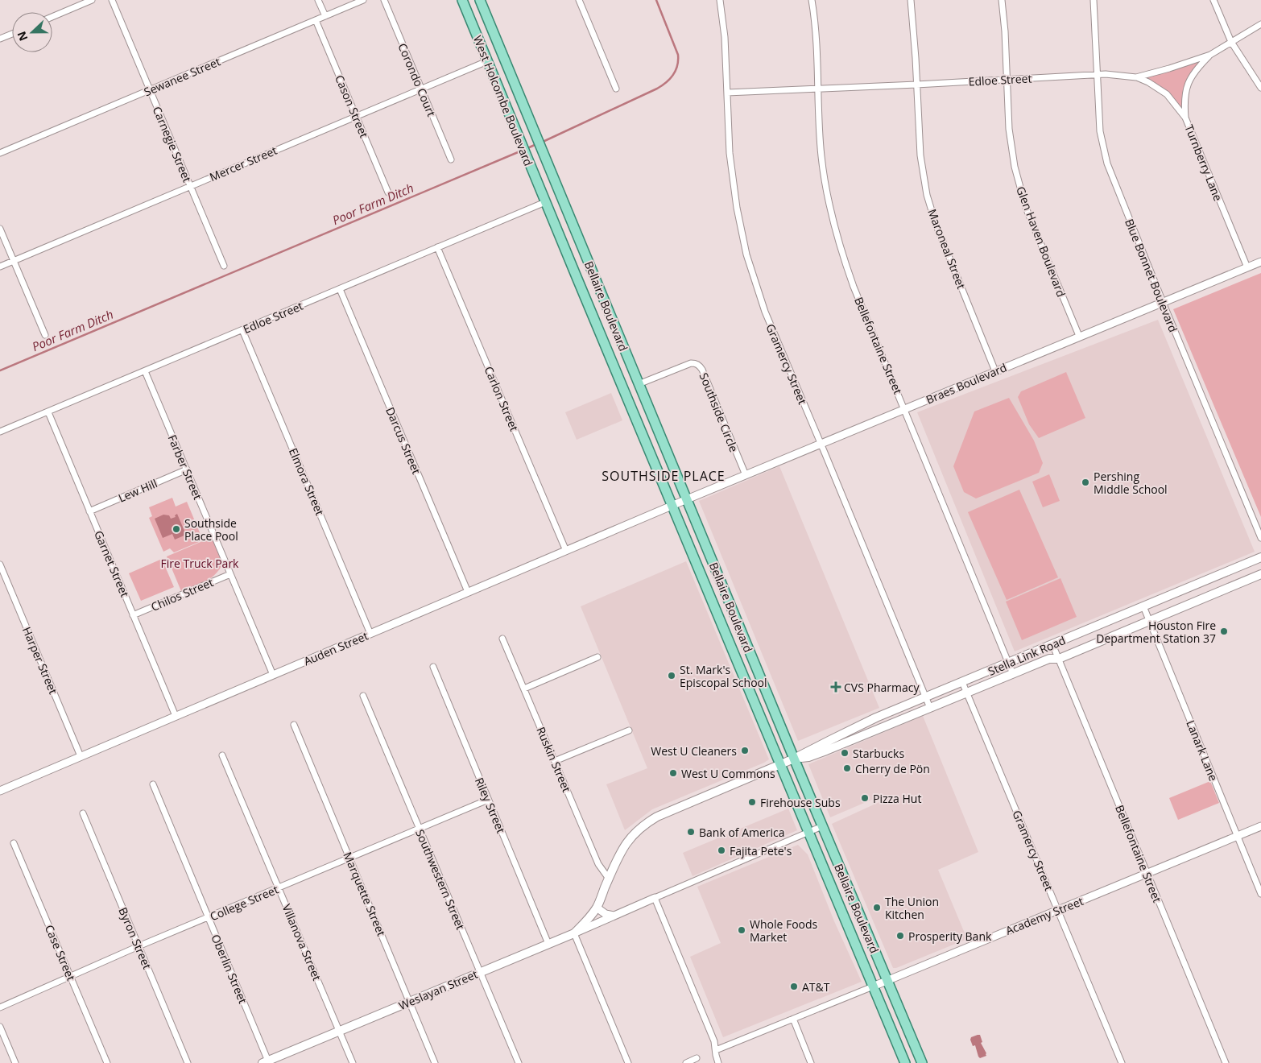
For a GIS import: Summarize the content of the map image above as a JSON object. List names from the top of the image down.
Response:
{
  "streets": {
    "main road": [
      "West Holcombe Boulevard",
      "Bellaire Boulevard",
      "Stella Link Road",
      "Weslayan Street"
    ],
    "street": [
      "Sewanee Street",
      "Corondo Court",
      "Edloe Street",
      "Cason Street",
      "Carnegie Street",
      "Turnberry Lane",
      "Mercer Street",
      "Glen Haven Boulevard",
      "Maroneal Street",
      "Blue Bonnet Boulevard",
      "Bellefontaine Street",
      "Gramercy Street",
      "Braes Boulevard",
      "Carlon Street",
      "Southside Circle",
      "Darcus Street",
      "Farber Street",
      "Elmora Street",
      "Lew Hill",
      "Garnet Street",
      "Chilos Street",
      "Auden Street",
      "Harper Street",
      "Lanark Lane",
      "Ruskin Street",
      "Riley Street",
      "Southwestern Street",
      "Marquette Street",
      "College Street",
      "Academy Street",
      "Byron Street",
      "Villanova Street",
      "Case Street",
      "Oberlin Street"
    ]
  },
  "crossings": [
    ["Sewanee Street", "Cason Street"],
    ["Sewanee Street", "Carnegie Street"],
    ["Corondo Court", "Mercer Street"],
    ["Edloe Street", "West Holcombe Boulevard"],
    ["Edloe Street", "Turnberry Lane"],
    ["Edloe Street", "Glen Haven Boulevard"],
    ["Edloe Street", "Maroneal Street"],
    ["Edloe Street", "Blue Bonnet Boulevard"],
    ["Edloe Street", "Bellaire Boulevard"],
    ["Edloe Street", "Bellefontaine Street"],
    ["Edloe Street", "Gramercy Street"],
    ["Edloe Street", "Carlon Street"],
    ["Edloe Street", "Darcus Street"],
    ["Edloe Street", "Farber Street"],
    ["Edloe Street", "Elmora Street"],
    ["Edloe Street", "Garnet Street"],
    ["West Holcombe Boulevard", "Mercer Street"],
    ["West Holcombe Boulevard", "Bellaire Boulevard"],
    ["Cason Street", "Mercer Street"],
    ["Carnegie Street", "Mercer Street"],
    ["Turnberry Lane", "Braes Boulevard"],
    ["Glen Haven Boulevard", "Braes Boulevard"],
    ["Maroneal Street", "Braes Boulevard"],
    ["Blue Bonnet Boulevard", "Braes Boulevard"],
    ["Bellaire Boulevard", "Braes Boulevard"],
    ["Bellaire Boulevard", "Southside Circle"],
    ["Bellaire Boulevard", "Auden Street"],
    ["Bellaire Boulevard", "Stella Link Road"],
    ["Bellaire Boulevard", "Academy Street"],
    ["Bellaire Boulevard", "Weslayan Street"],
    ["Bellefontaine Street", "Braes Boulevard"],
    ["Bellefontaine Street", "Stella Link Road"],
    ["Bellefontaine Street", "Academy Street"],
    ["Gramercy Street", "Braes Boulevard"],
    ["Gramercy Street", "Stella Link Road"],
    ["Gramercy Street", "Academy Street"],
    ["Braes Boulevard", "Southside Circle"],
    ["Braes Boulevard", "Auden Street"],
    ["Carlon Street", "Auden Street"],
    ["Darcus Street", "Auden Street"],
    ["Farber Street", "Lew Hill"],
    ["Farber Street", "Chilos Street"],
    ["Farber Street", "Auden Street"],
    ["Elmora Street", "Auden Street"],
    ["Lew Hill", "Garnet Street"],
    ["Garnet Street", "Chilos Street"],
    ["Garnet Street", "Auden Street"],
    ["Auden Street", "Harper Street"],
    ["Stella Link Road", "Lanark Lane"],
    ["Stella Link Road", "Ruskin Street"],
    ["Stella Link Road", "Weslayan Street"],
    ["Lanark Lane", "Academy Street"],
    ["Riley Street", "College Street"],
    ["Riley Street", "Weslayan Street"],
    ["Southwestern Street", "College Street"],
    ["Southwestern Street", "Weslayan Street"],
    ["Marquette Street", "College Street"],
    ["Marquette Street", "Weslayan Street"],
    ["College Street", "Byron Street"],
    ["College Street", "Villanova Street"],
    ["College Street", "Case Street"],
    ["College Street", "Oberlin Street"],
    ["Villanova Street", "Weslayan Street"],
    ["Oberlin Street", "Weslayan Street"]
  ],
  "districts": ["SOUTHSIDE PLACE"],
  "water": ["Poor Farm Ditch"],
  "parks": ["Fire Truck Park"],
  "places": {
    "other": [
      "Pershing Middle School",
      "Southside Place Pool",
      "Houston Fire Department Station 37",
      "St. Mark's Episcopal School",
      "West U Cleaners",
      "Starbucks",
      "Cherry de Pön",
      "West U Commons",
      "Pizza Hut",
      "Firehouse Subs",
      "Bank of America",
      "Fajita Pete's",
      "The Union Kitchen",
      "Whole Foods Market",
      "Prosperity Bank",
      "AT&T"
    ],
    "health": ["CVS Pharmacy"]
  },
  "north": "left"
}
